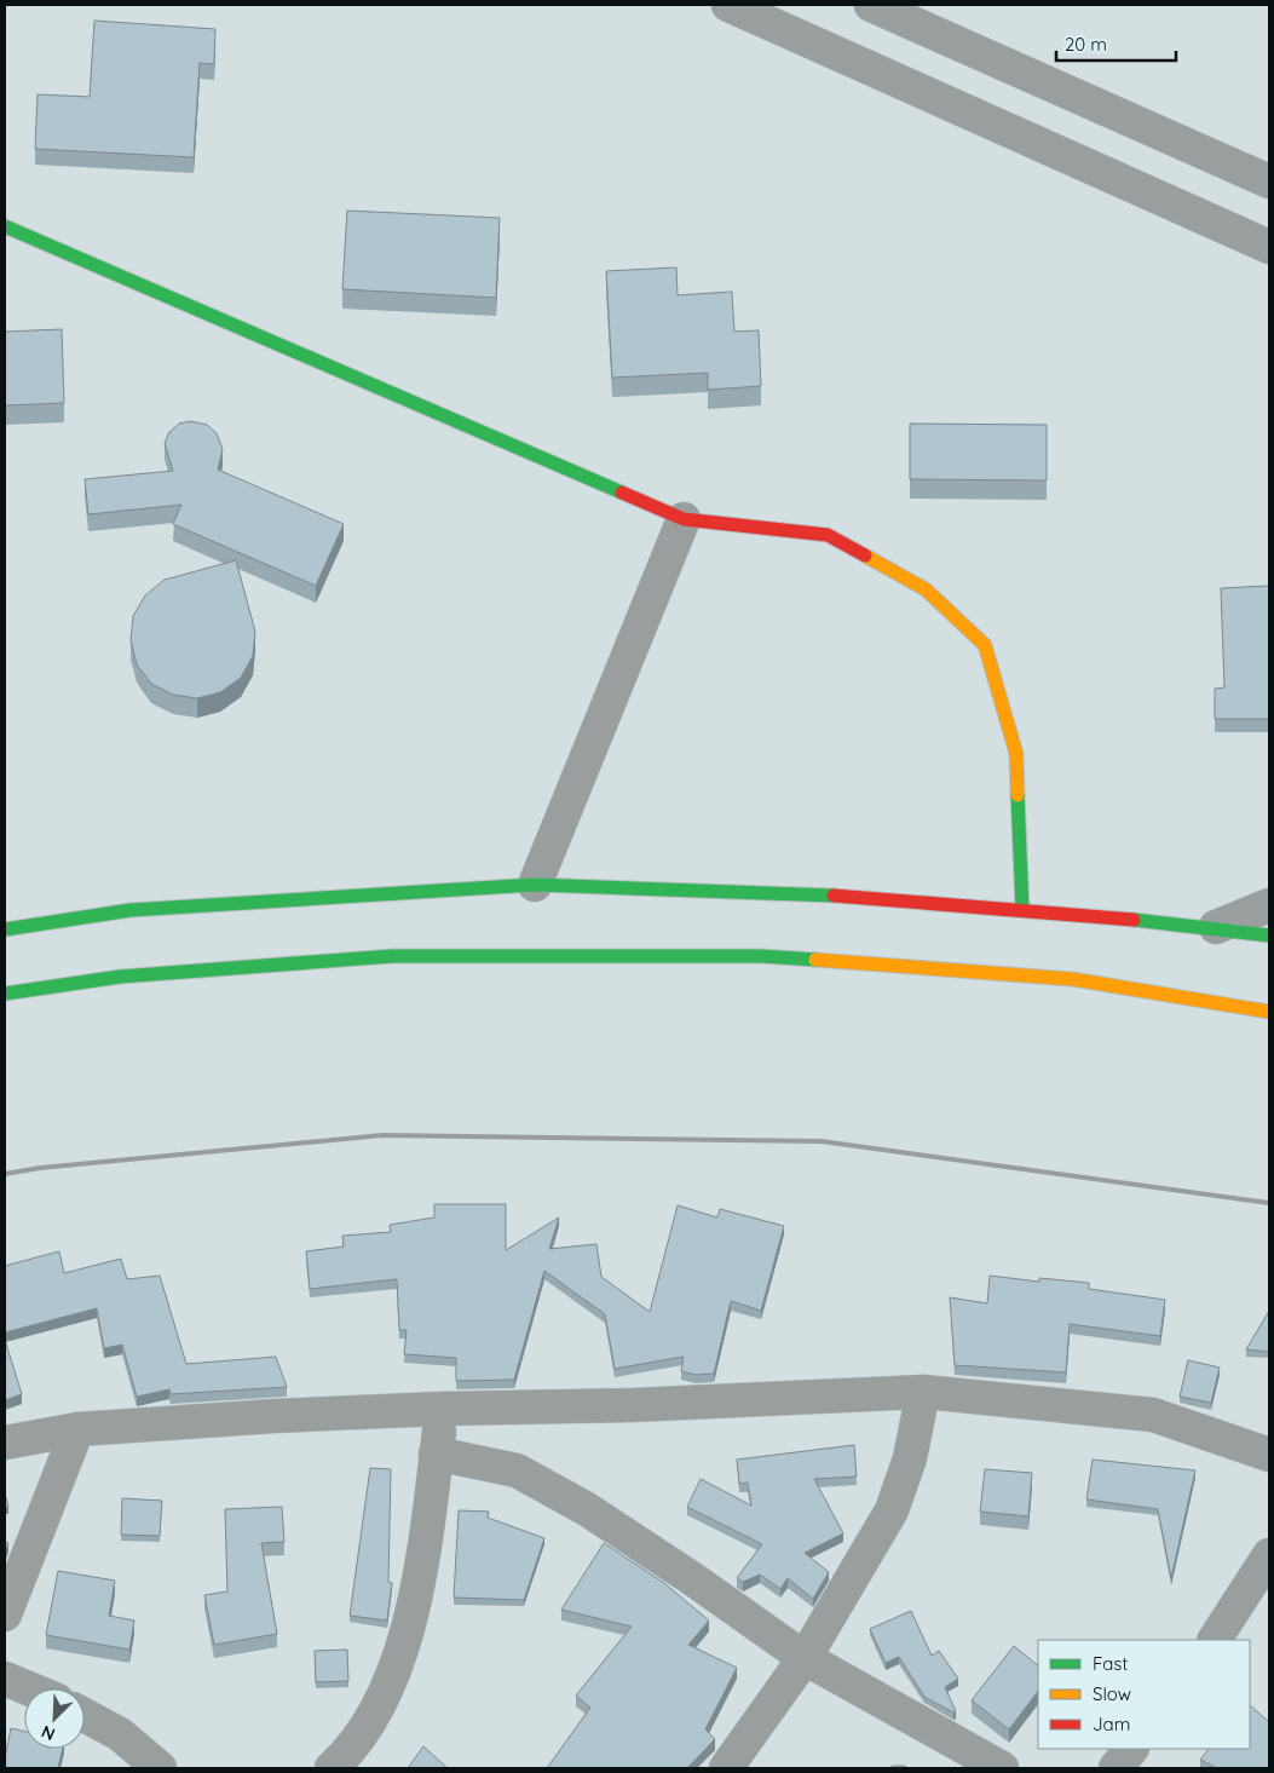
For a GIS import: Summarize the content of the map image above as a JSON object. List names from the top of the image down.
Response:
{
  "legend": ["Fast", "Slow", "Jam"],
  "scale_bar": "20 m",
  "north": "bottom left"
}
